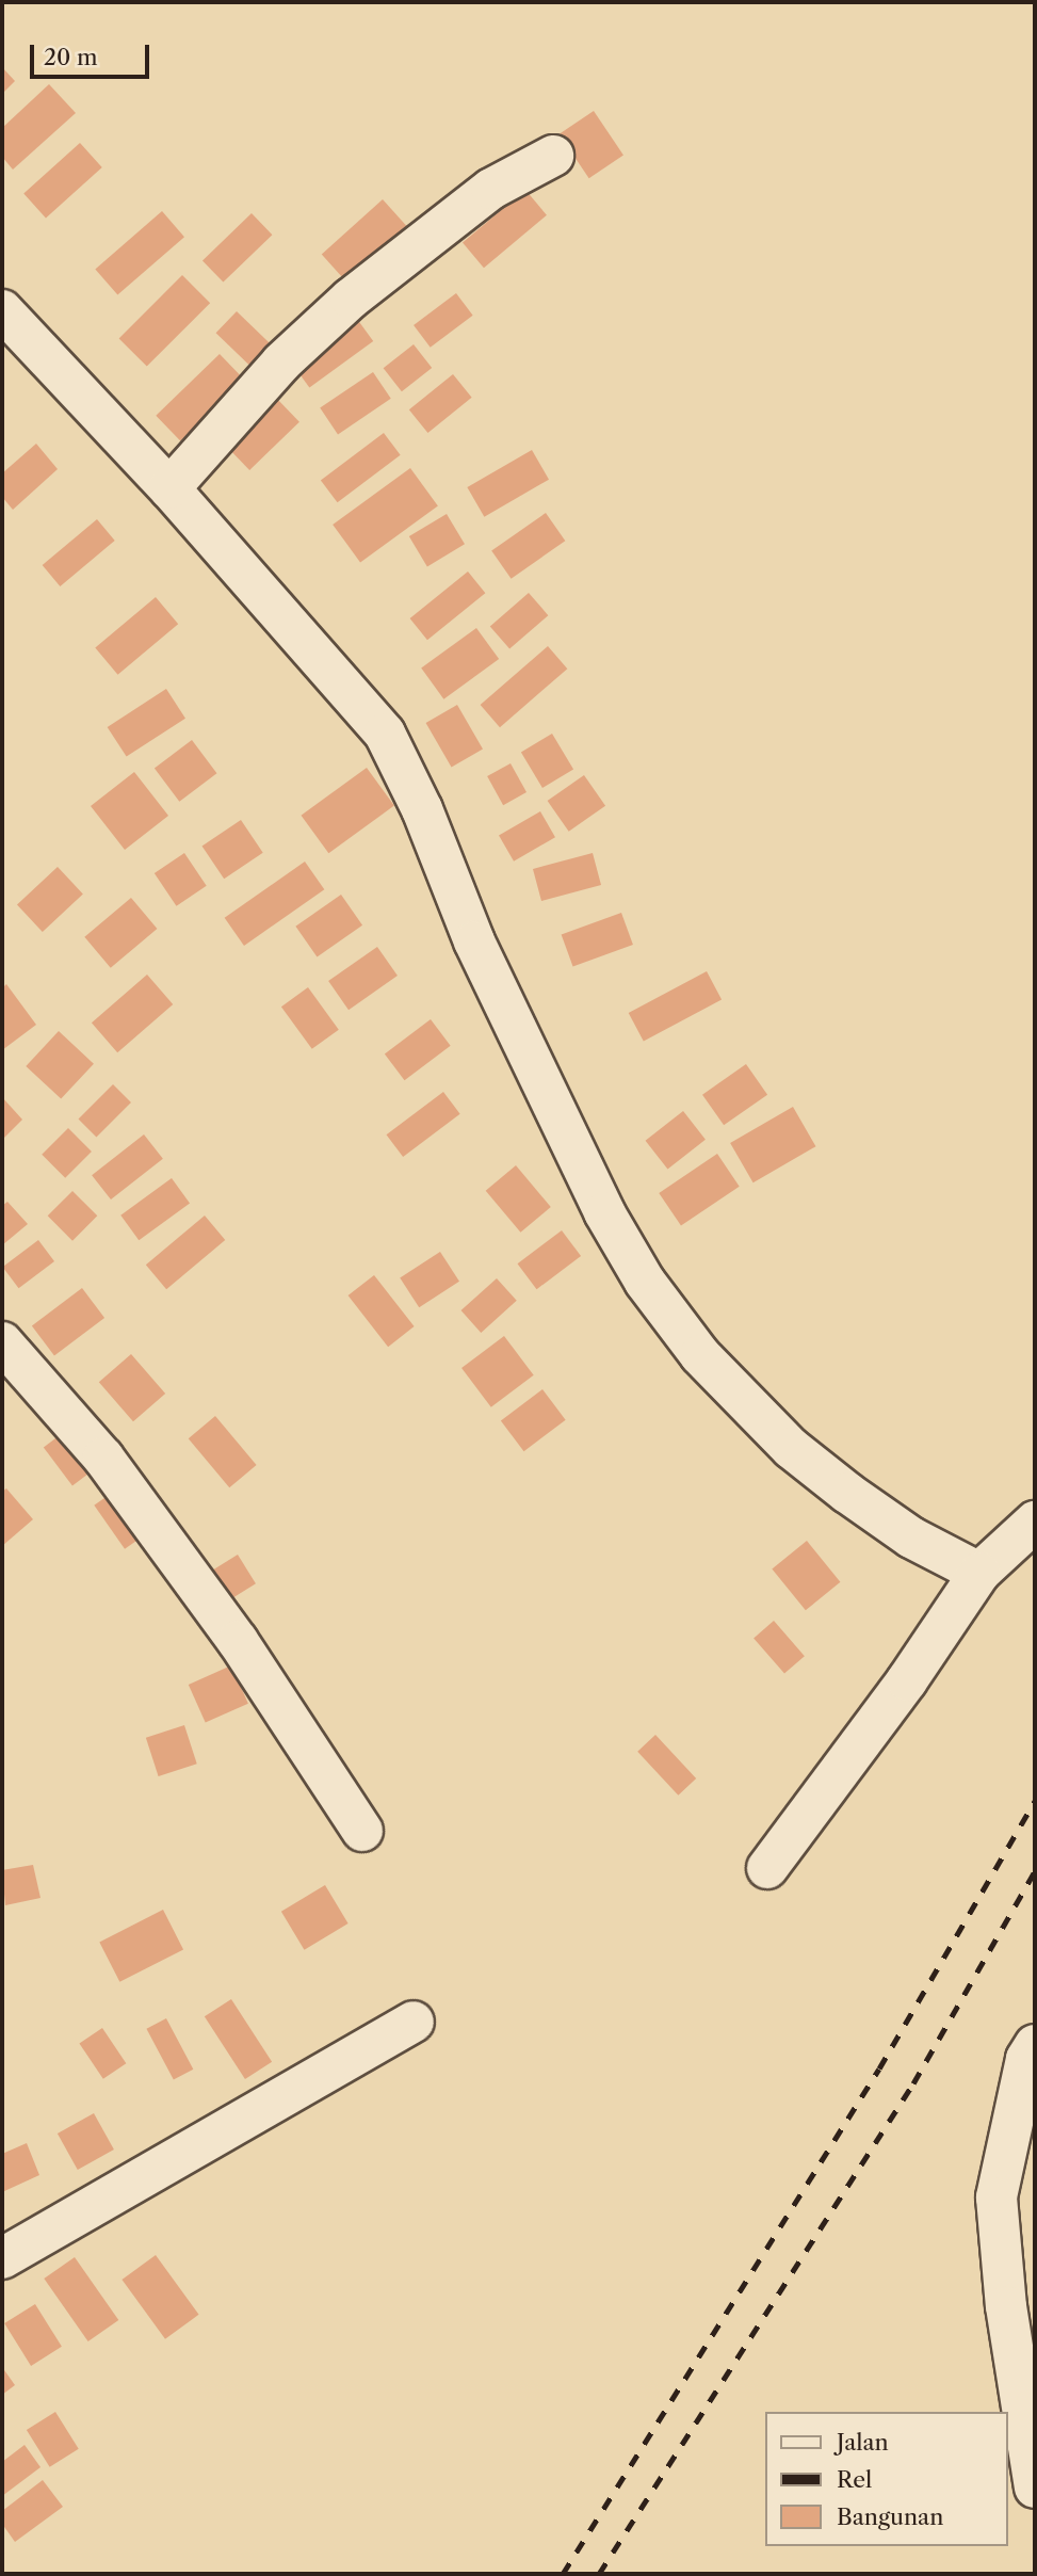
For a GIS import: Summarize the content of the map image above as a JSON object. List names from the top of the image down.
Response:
{
  "legend": ["Jalan", "Rel", "Bangunan"],
  "scale_bar": "20 m"
}
